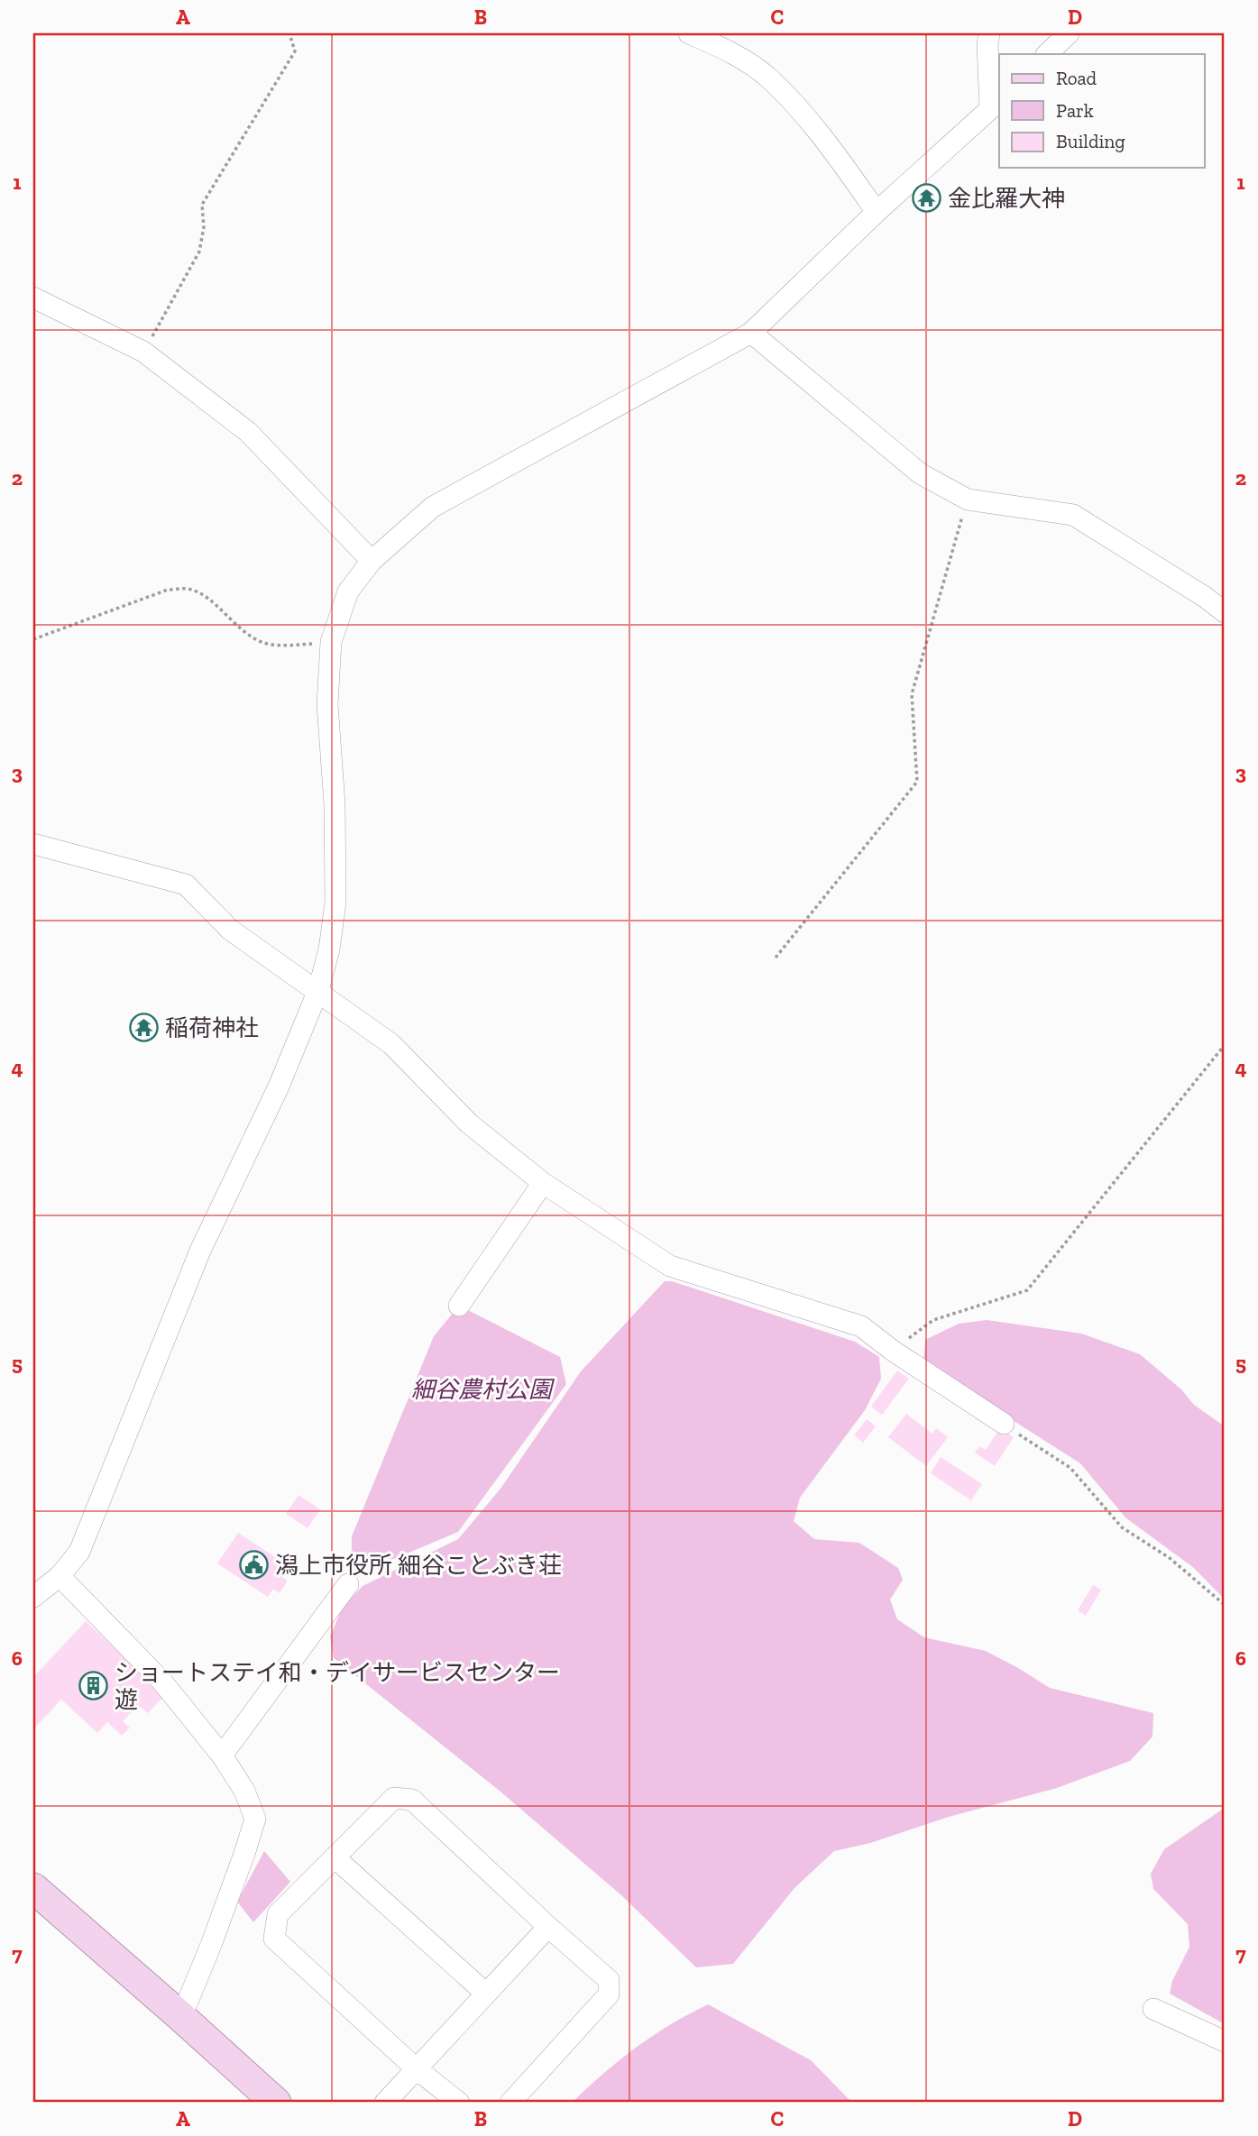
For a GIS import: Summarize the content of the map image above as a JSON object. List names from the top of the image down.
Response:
{
  "parks": ["細谷農村公園"],
  "places": {
    "temple": ["金比羅大神", "稲荷神社"],
    "public building": ["潟上市役所 細谷ことぶき荘"],
    "building": ["ショートステイ和・デイサービスセンター 遊"]
  },
  "legend": ["Road", "Park", "Building"],
  "grid": {
    "columns": [
      "A",
      "B",
      "C",
      "D"
    ],
    "rows": [
      "1",
      "2",
      "3",
      "4",
      "5",
      "6",
      "7"
    ]
  }
}
